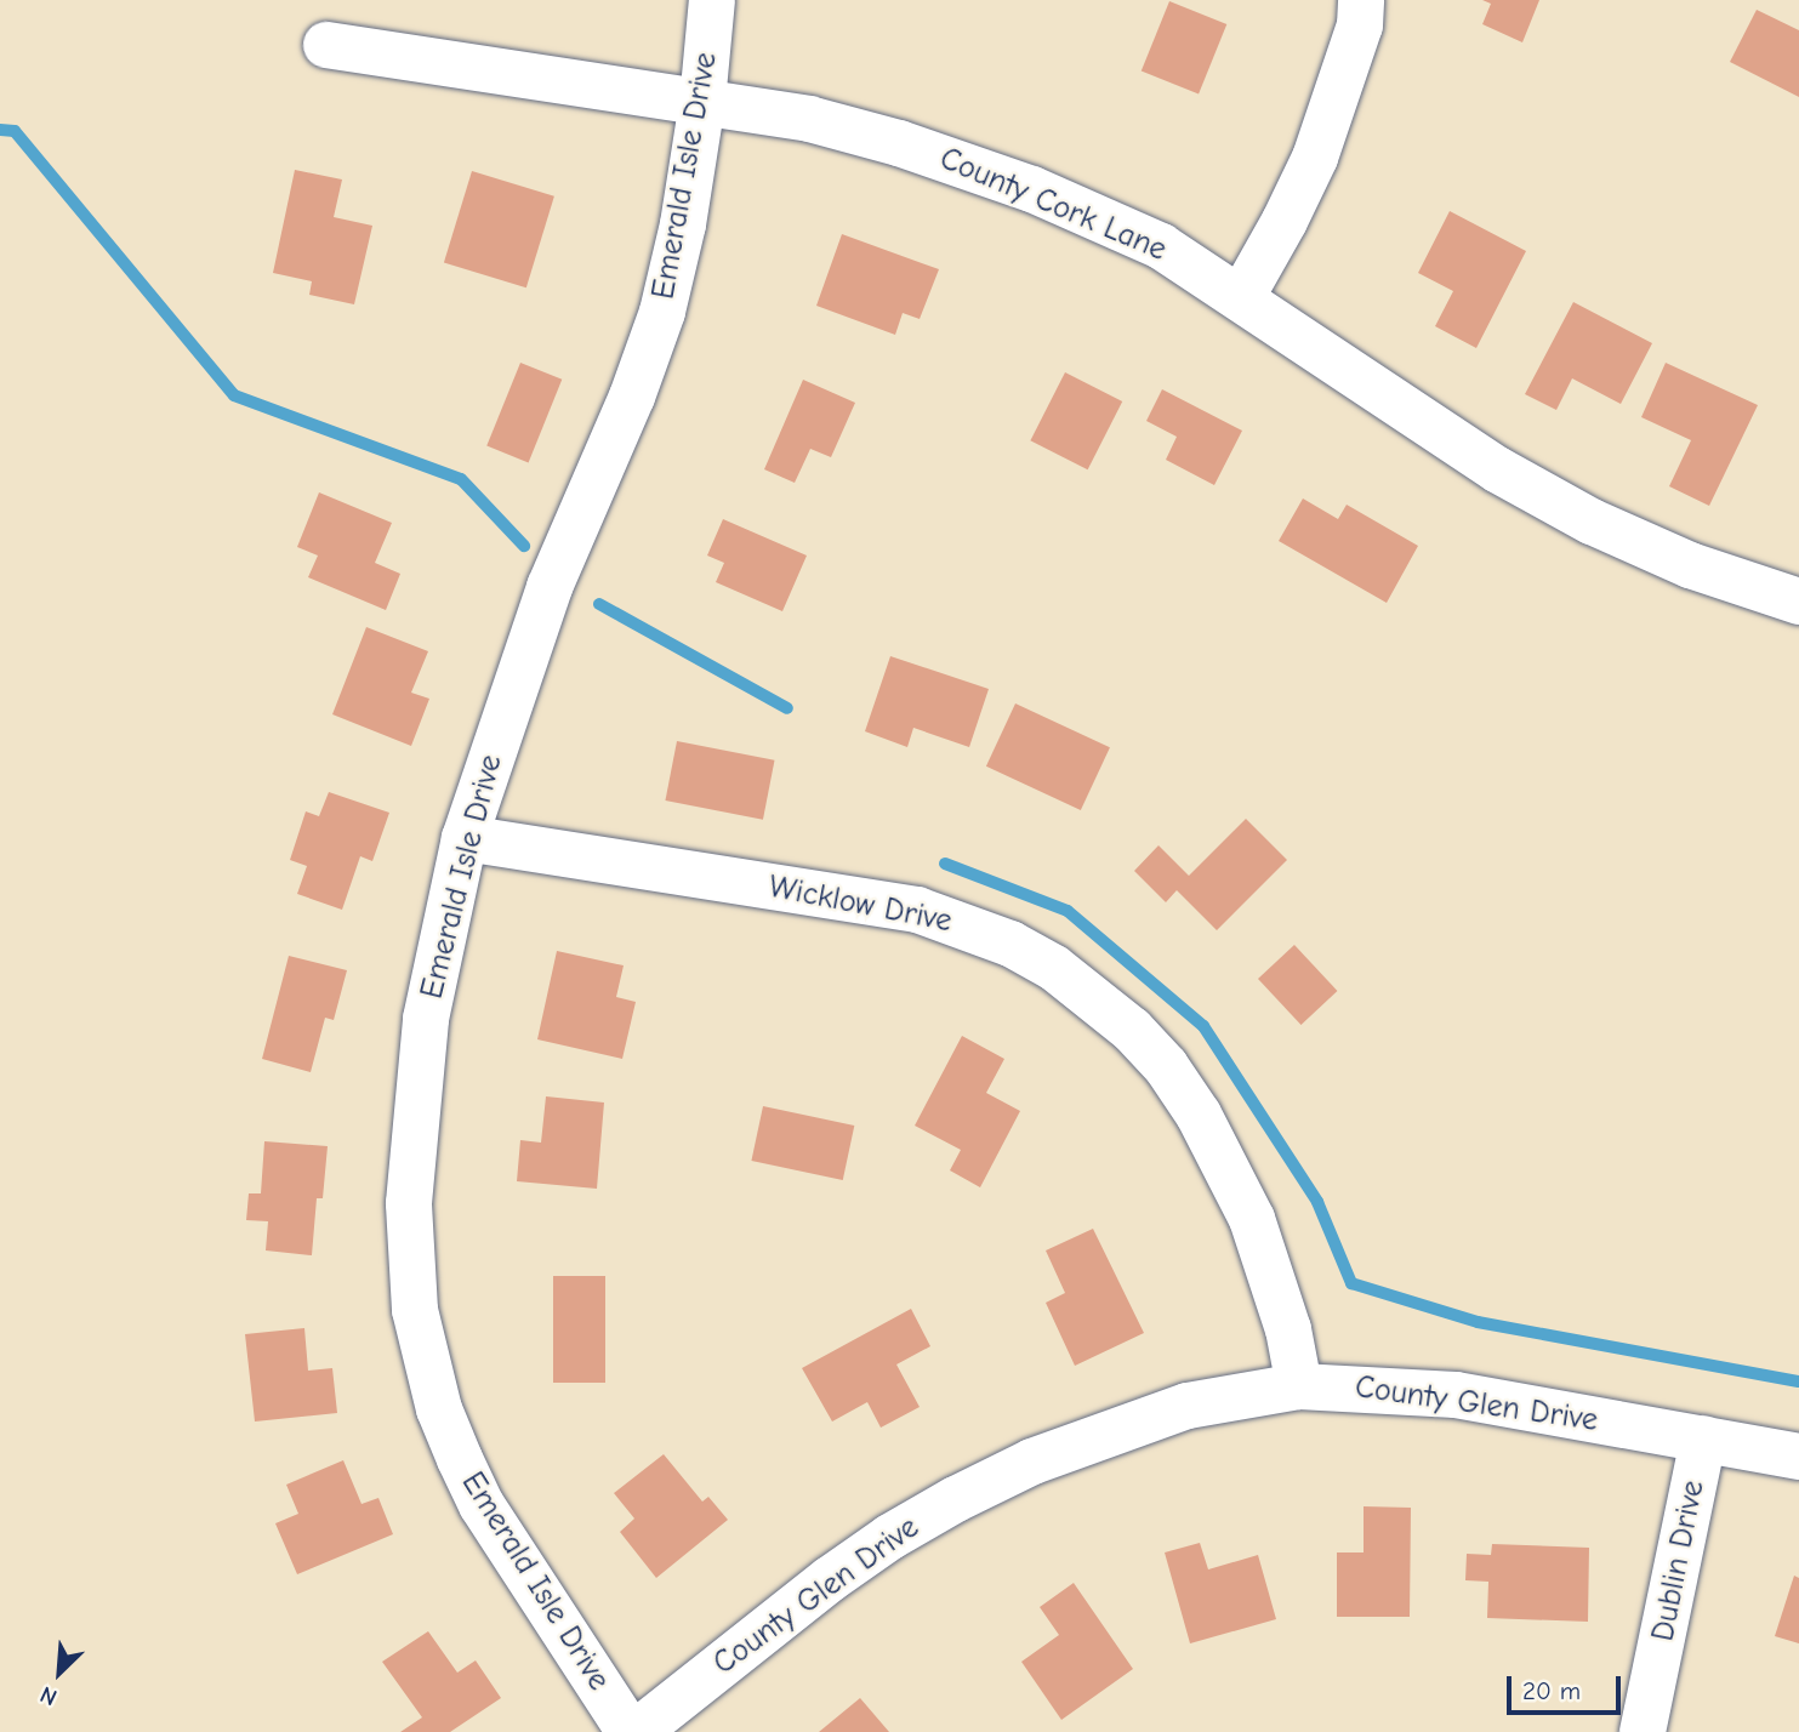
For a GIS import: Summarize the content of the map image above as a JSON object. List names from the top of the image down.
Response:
{
  "streets": {
    "street": [
      "Emerald Isle Drive",
      "County Cork Lane",
      "Wicklow Drive",
      "County Glen Drive",
      "Dublin Drive"
    ]
  },
  "crossings": [
    ["Emerald Isle Drive", "County Cork Lane"],
    ["Emerald Isle Drive", "Wicklow Drive"],
    ["Wicklow Drive", "County Glen Drive"],
    ["County Glen Drive", "Dublin Drive"]
  ],
  "scale_bar": "20 m",
  "north": "bottom left"
}
